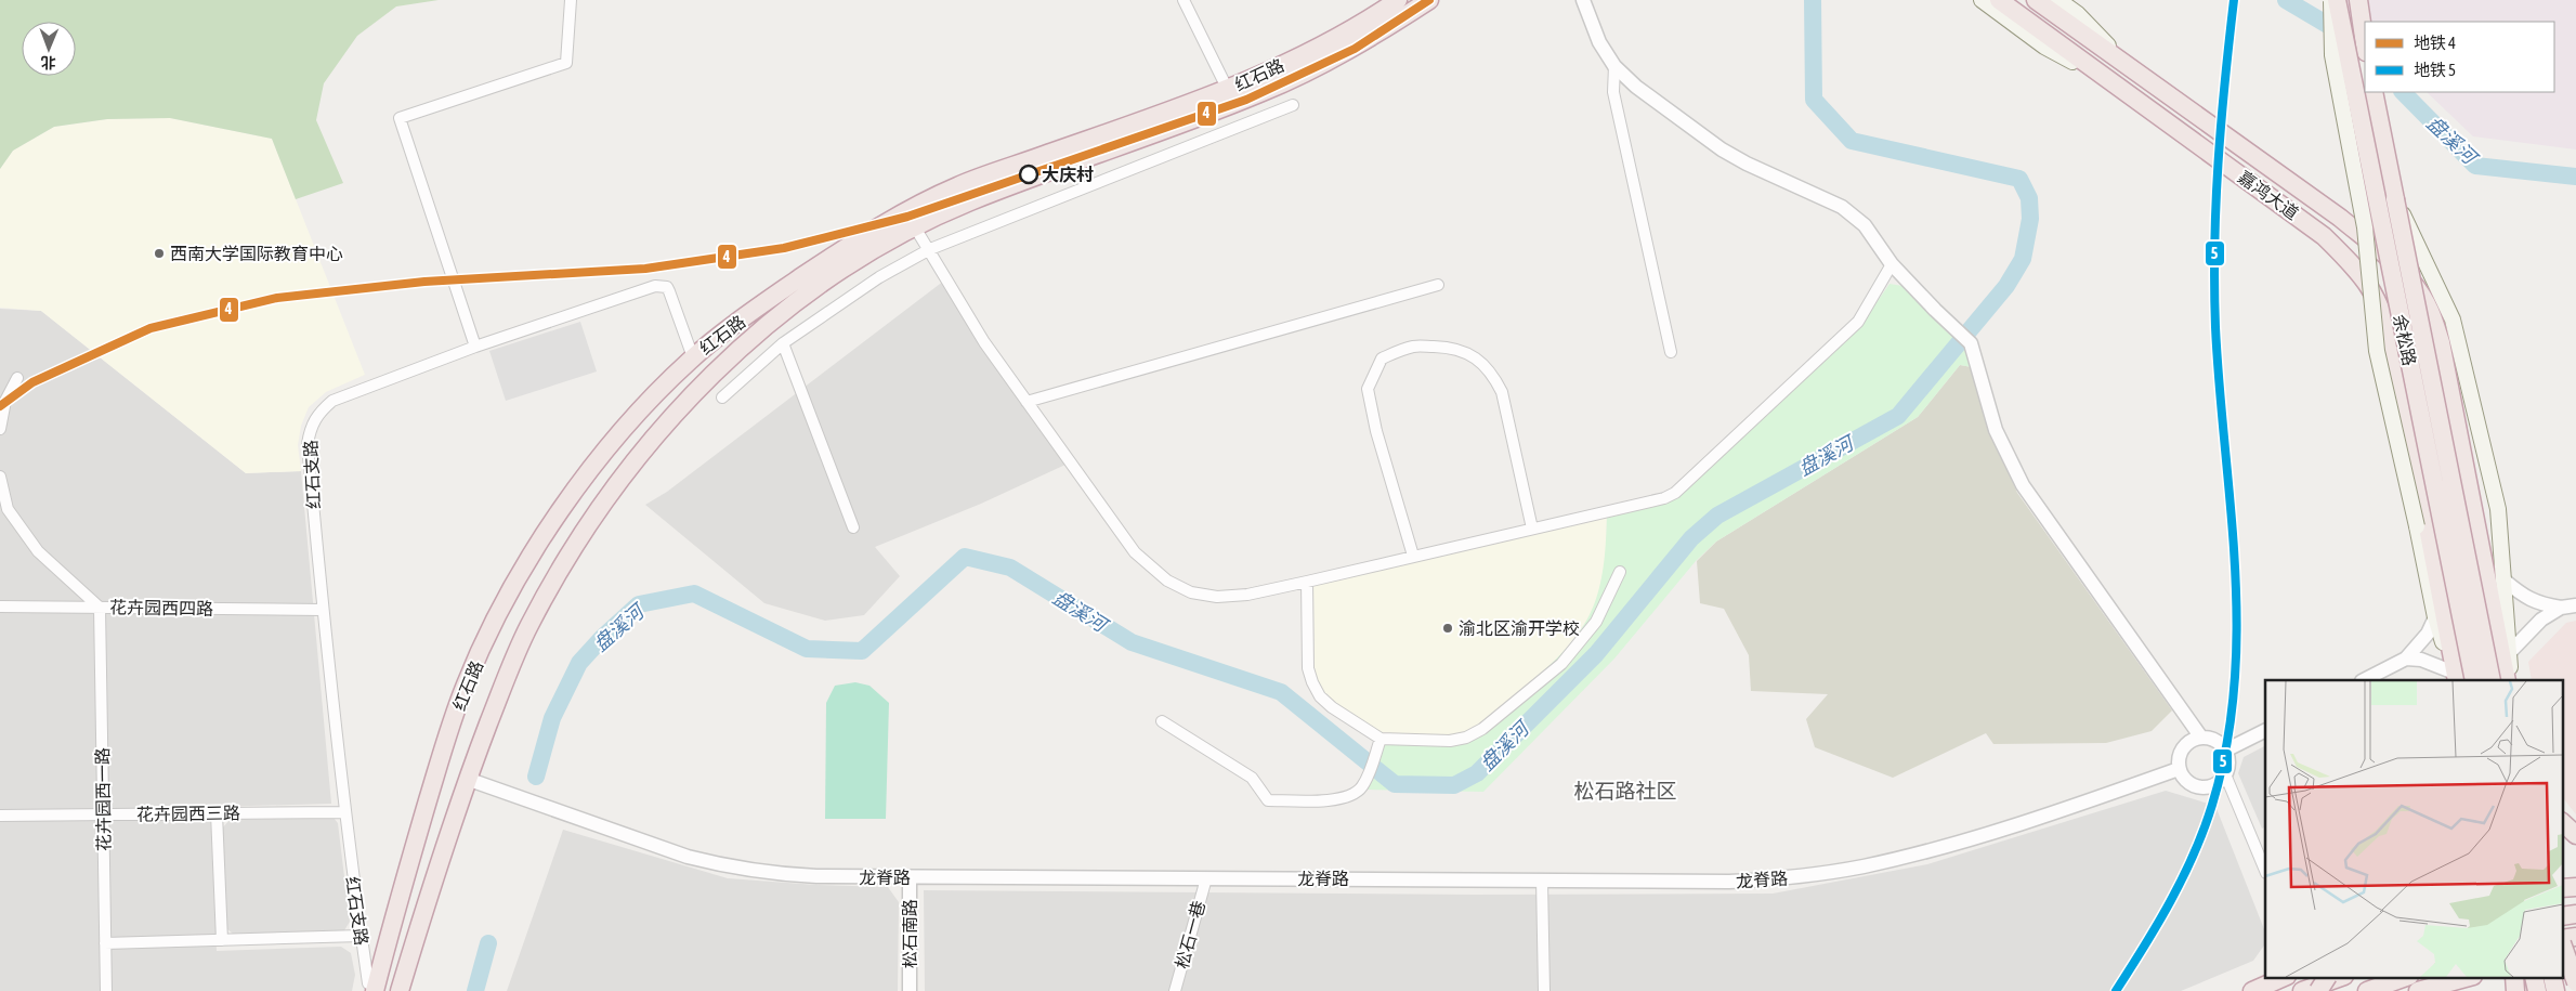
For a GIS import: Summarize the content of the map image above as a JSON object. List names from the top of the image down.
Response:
{
  "streets": {
    "highway": ["红石路", "嘉鸿大道", "余松路"],
    "street": [
      "红石支路",
      "花卉园西四路",
      "花卉园西一路",
      "花卉园西三路",
      "龙脊路",
      "松石南路",
      "松石一巷"
    ]
  },
  "crossings": [
    ["红石路", "红石支路"],
    ["红石路", "龙脊路"],
    ["红石支路", "花卉园西四路"],
    ["红石支路", "花卉园西三路"],
    ["花卉园西四路", "花卉园西一路"],
    ["花卉园西一路", "花卉园西三路"],
    ["龙脊路", "松石南路"],
    ["龙脊路", "松石一巷"]
  ],
  "districts": ["松石路社区"],
  "water": ["盘溪河"],
  "places": ["大庆村", "西南大学国际教育中心", "渝北区渝开学校"],
  "lines": ["metro line 4", "metro line 5"],
  "legend": ["地铁 4", "地铁 5"],
  "north": "bottom"
}
